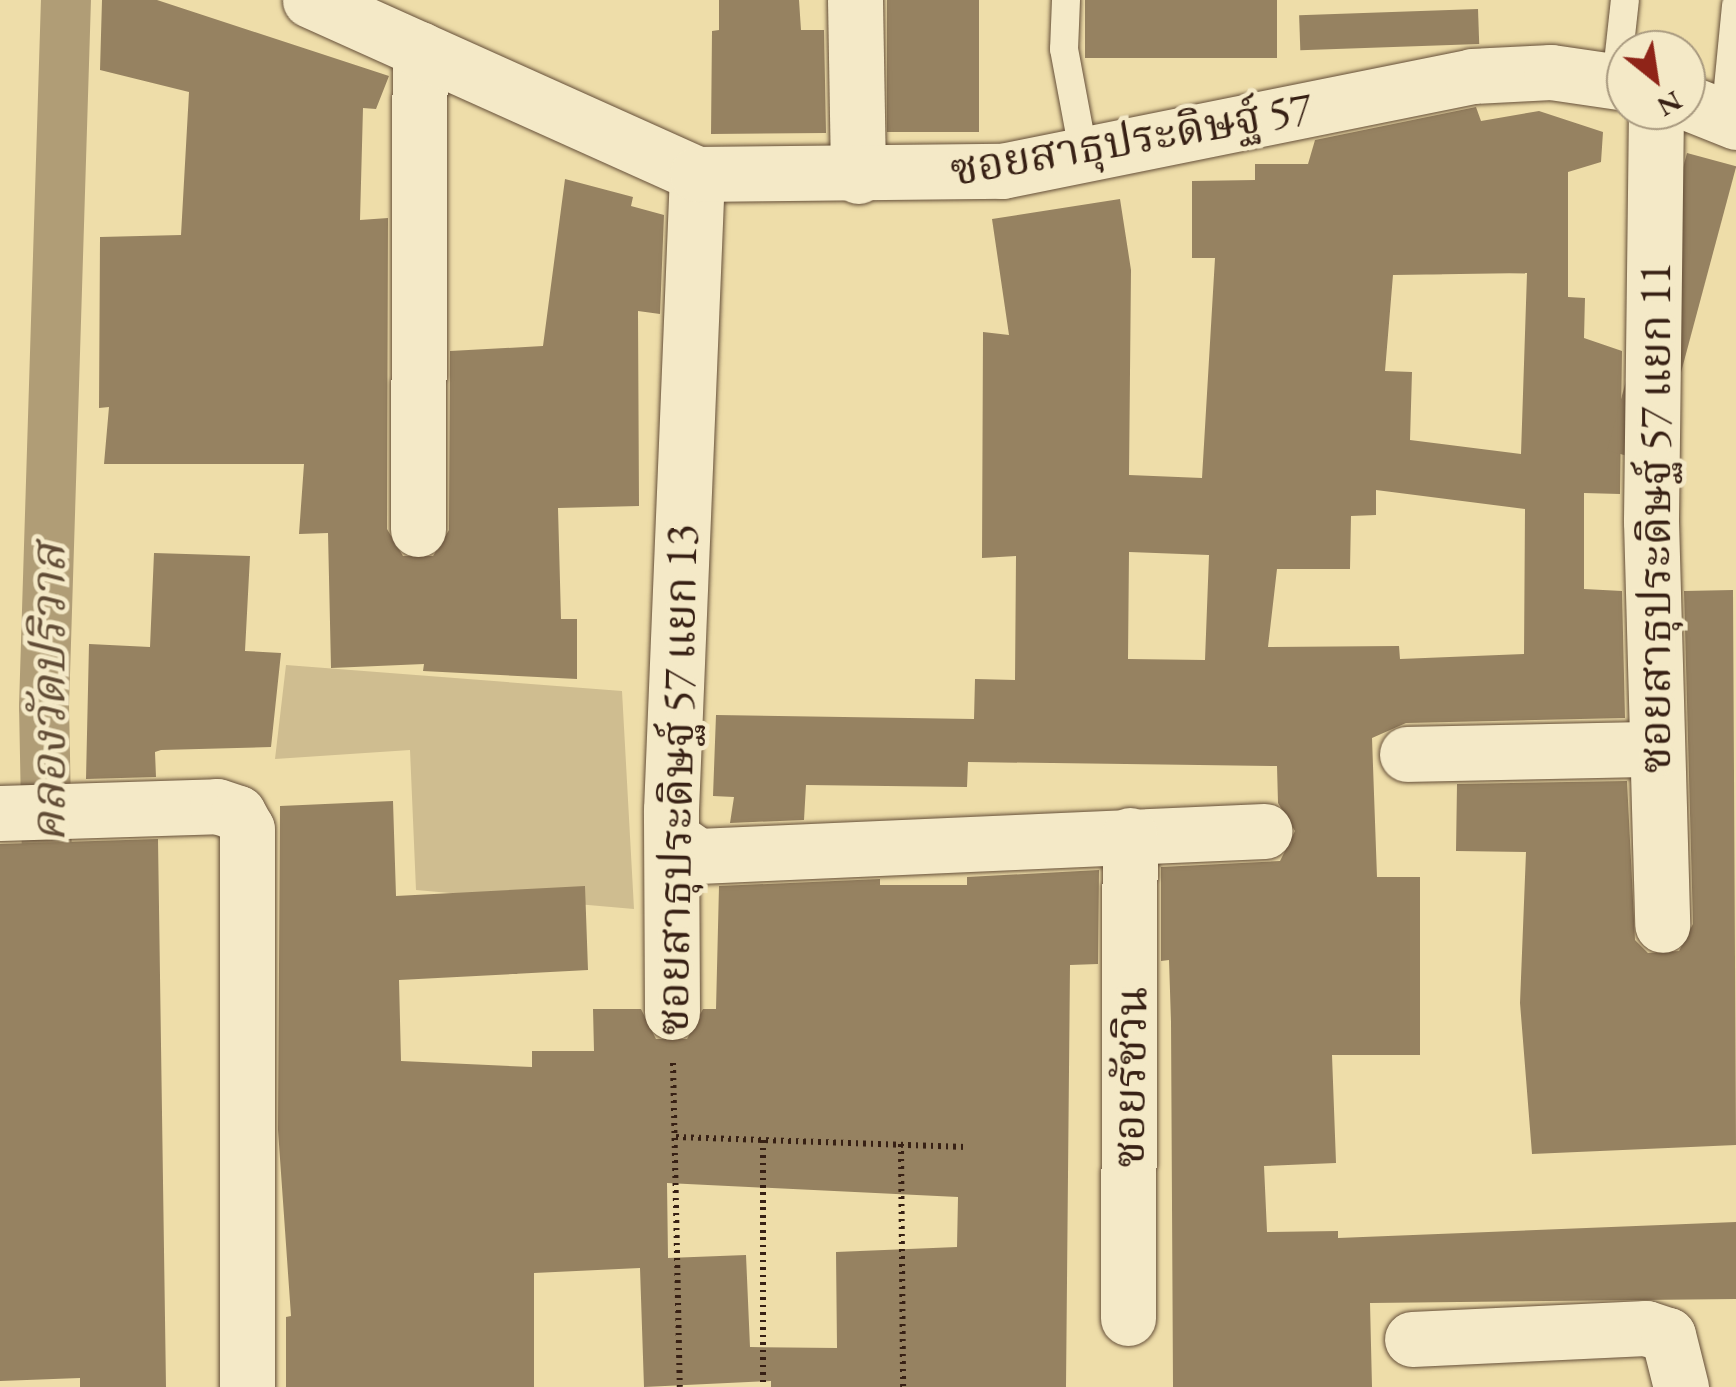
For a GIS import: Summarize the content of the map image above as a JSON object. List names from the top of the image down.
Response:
{
  "streets": {
    "street": [
      "ซอยสาธุประดิษฐ์ 57",
      "ซอยสาธุประดิษฐ์ 57 แยก 11",
      "ซอยสาธุประดิษฐ์ 57 แยก 13",
      "ซอยรัชวิน"
    ]
  },
  "crossings": [
    ["ซอยสาธุประดิษฐ์ 57", "ซอยสาธุประดิษฐ์ 57 แยก 13"]
  ],
  "water": ["คลองวัดปริวาส"],
  "north": "bottom right"
}
